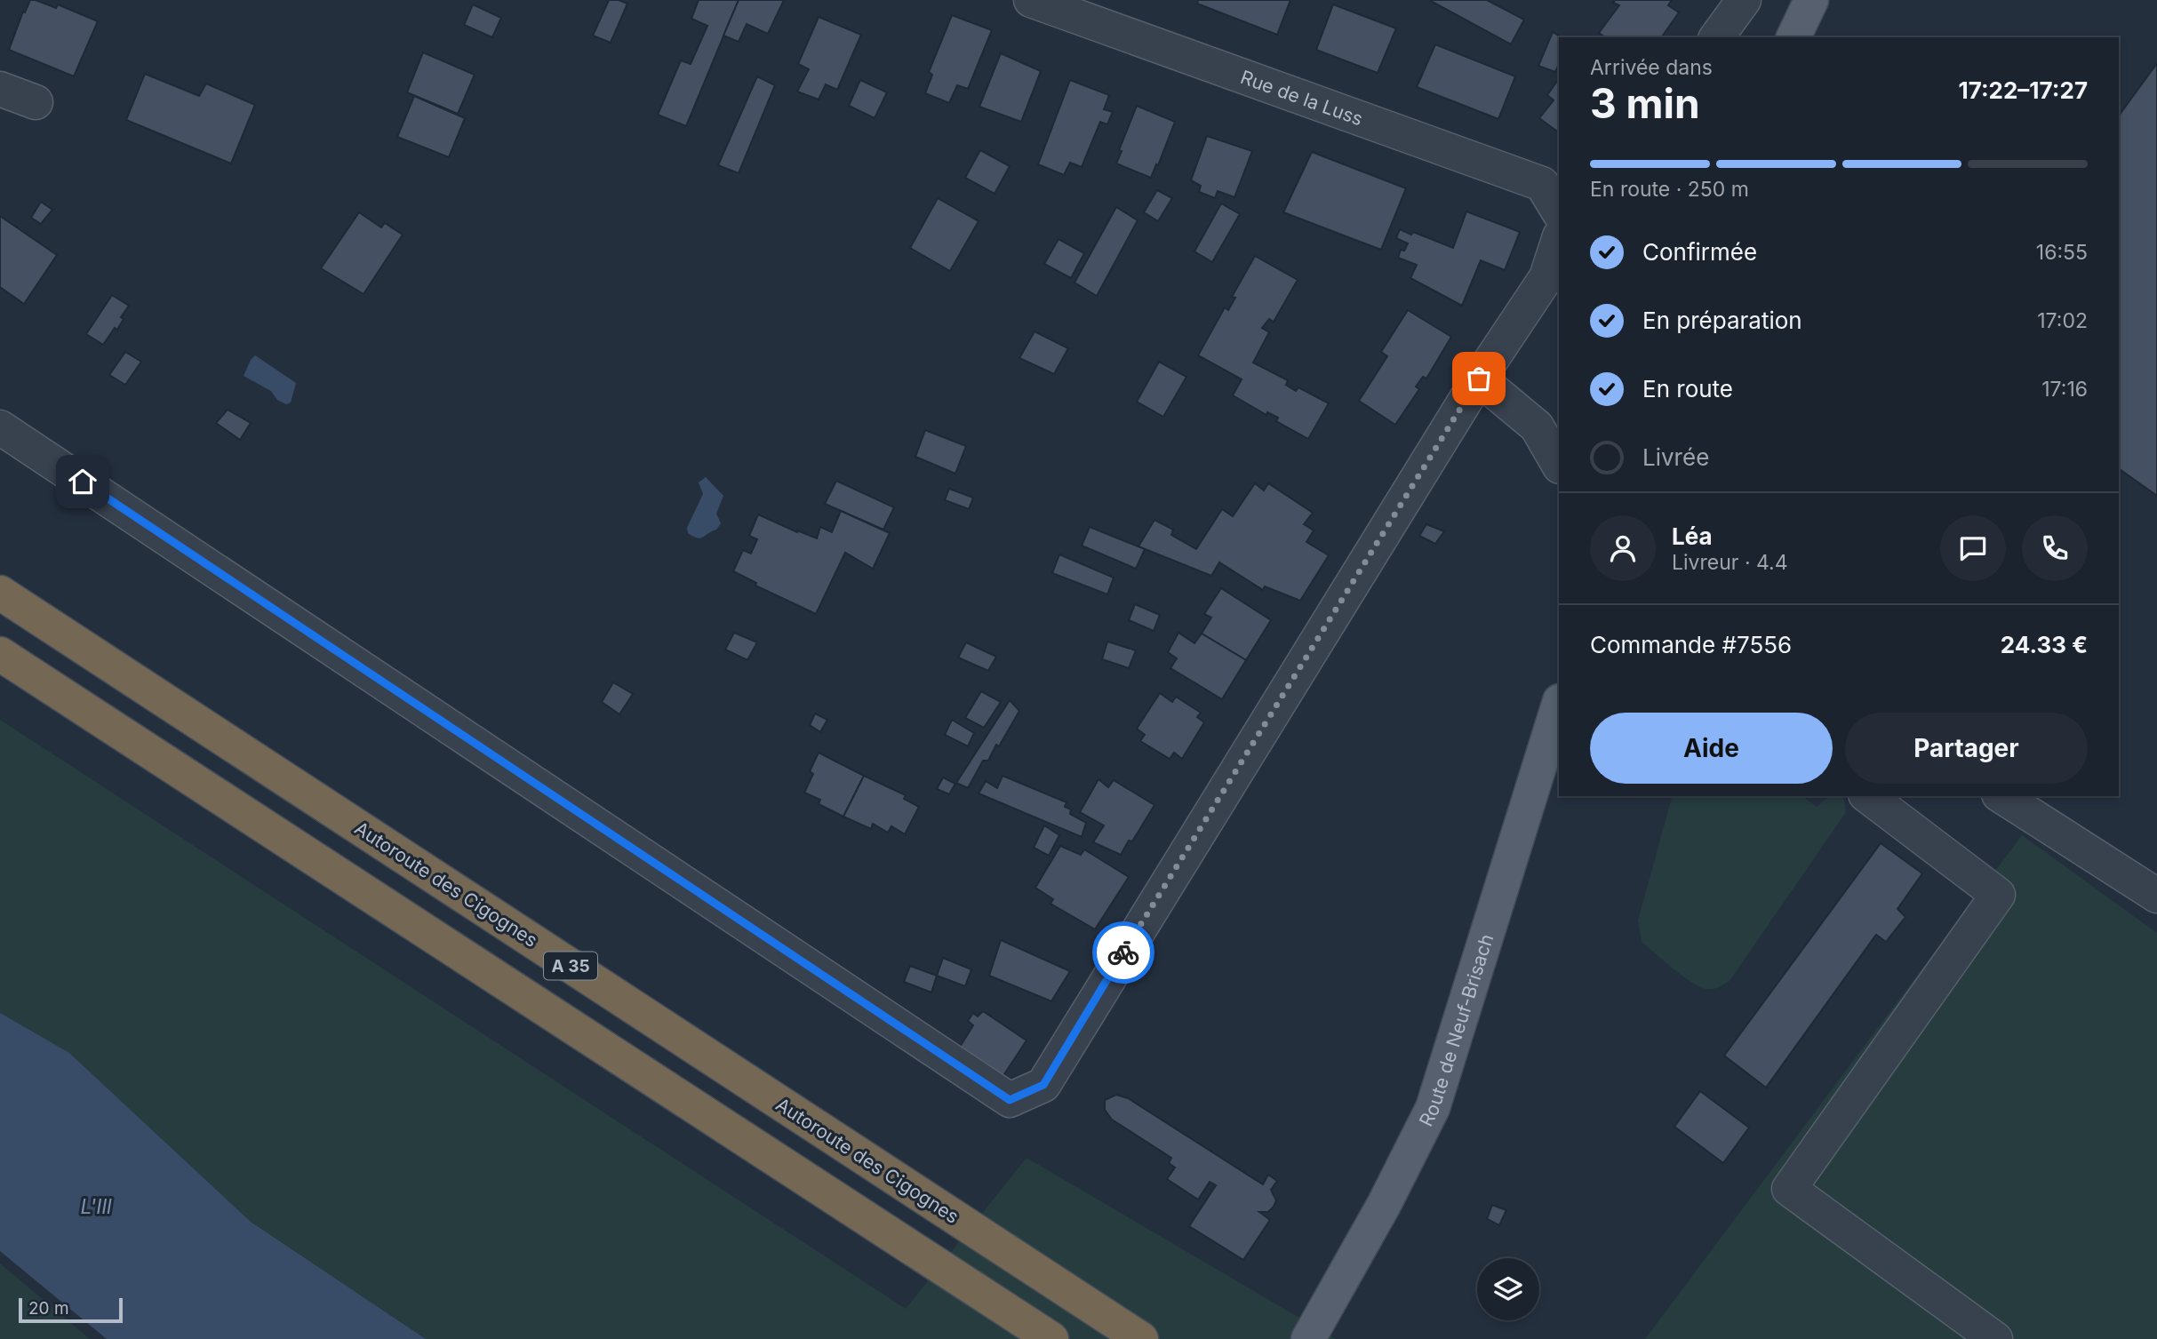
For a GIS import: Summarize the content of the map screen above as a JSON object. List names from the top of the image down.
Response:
{
  "streets": {
    "highway": ["Autoroute des Cigognes", "A 35"],
    "main road": ["Route de Neuf-Brisach"],
    "street": ["Rue de la Luss"]
  },
  "water": ["L'Ill"],
  "scale_bar": "20 m",
  "page": {
    "heading": ["3 min", "Arrivée dans", "17:22–17:27"],
    "panel": [
      "Léa",
      "Livreur · 4.4",
      "Commande #7556",
      "24.33 €"
    ],
    "bar": "En route · 250 m",
    "list": [
      ["Confirmée", "16:55"],
      ["En préparation", "17:02"],
      ["En route", "17:16"],
      "Livrée"
    ],
    "buttons": ["Aide", "Partager"],
    "scale": "20 m"
  }
}
